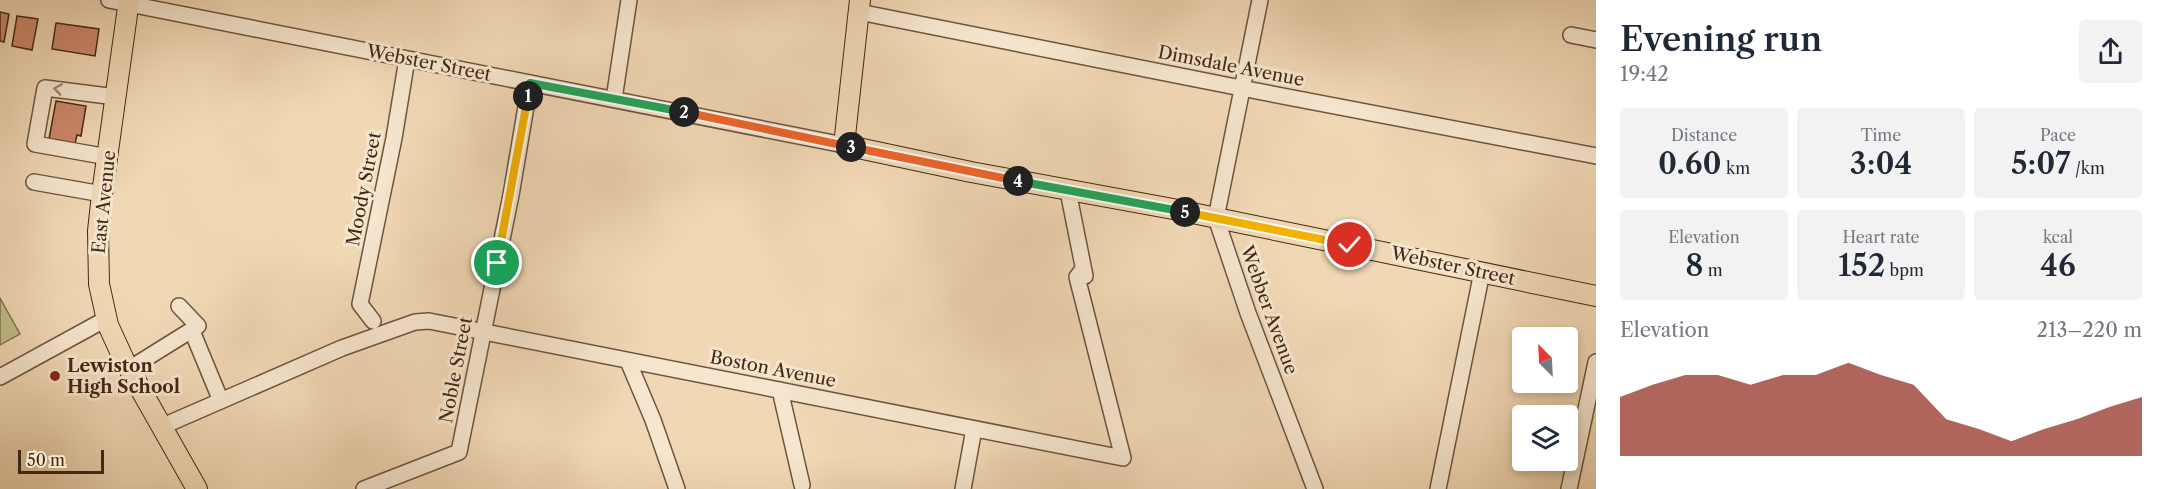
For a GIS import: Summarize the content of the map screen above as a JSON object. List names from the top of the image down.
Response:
{
  "streets": {
    "main road": ["Webster Street", "East Avenue"],
    "street": [
      "Dimsdale Avenue",
      "Moody Street",
      "Webber Avenue",
      "Boston Avenue",
      "Noble Street"
    ]
  },
  "crossings": [
    ["Webster Street", "Moody Street"],
    ["Webster Street", "East Avenue"],
    ["Webster Street", "Webber Avenue"],
    ["Webster Street", "Noble Street"],
    ["Dimsdale Avenue", "Webber Avenue"],
    ["Moody Street", "Boston Avenue"],
    ["East Avenue", "Boston Avenue"],
    ["Boston Avenue", "Noble Street"]
  ],
  "places": ["Lewiston High School"],
  "scale_bar": "50 m",
  "north": "top left",
  "page": {
    "heading": ["Evening run", "19:42"],
    "pins": [
      "1",
      "2",
      "3",
      "4",
      "5"
    ],
    "stats": [
      ["Distance", "0.60 km"],
      ["Time", "3:04"],
      ["Pace", "5:07 /km"],
      ["Elevation", "8 m"],
      ["Heart rate", "152 bpm"],
      ["kcal", "46"]
    ],
    "chart": ["Elevation", "213–220 m"],
    "scale": "50 m"
  }
}
